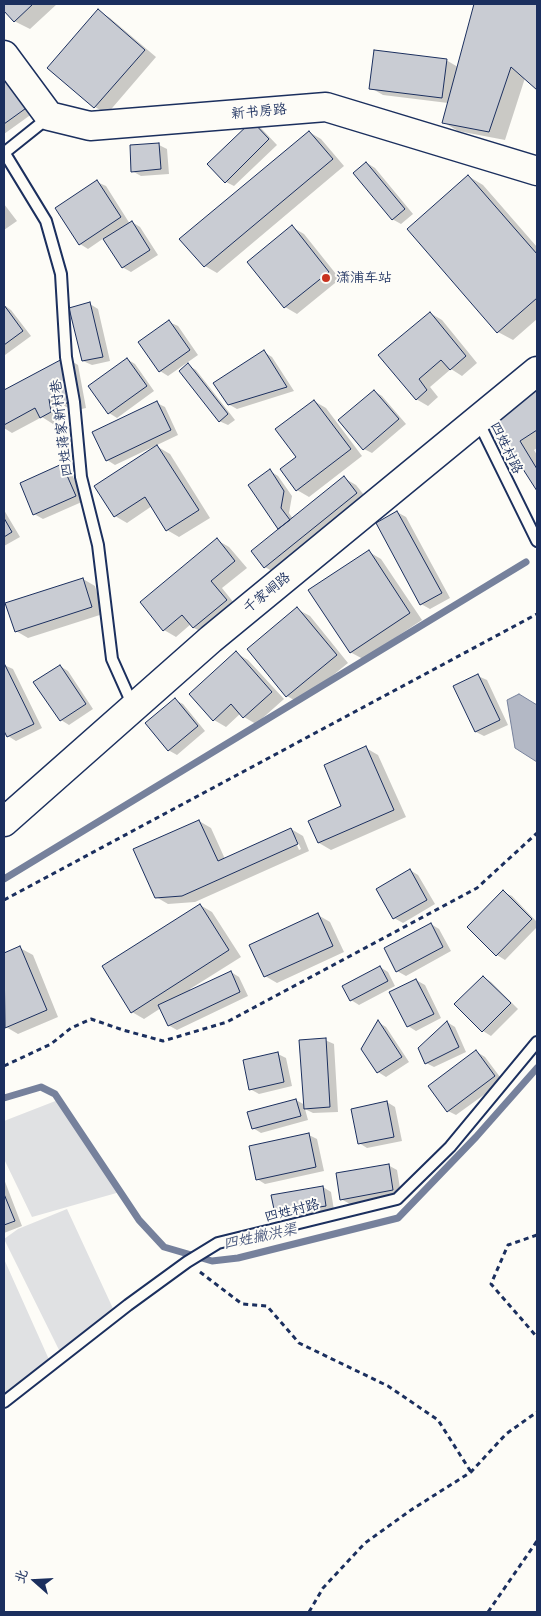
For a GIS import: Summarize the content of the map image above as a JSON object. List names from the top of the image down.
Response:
{
  "streets": {
    "main road": ["新书房路", "千家峒路"],
    "lane": ["四姓蒋家新村巷", "四姓村路"]
  },
  "crossings": [
    ["四姓蒋家新村巷", "千家峒路"],
    ["四姓村路", "千家峒路"]
  ],
  "water": ["四姓撇洪渠"],
  "places": ["潇浦车站"],
  "north": "left"
}
